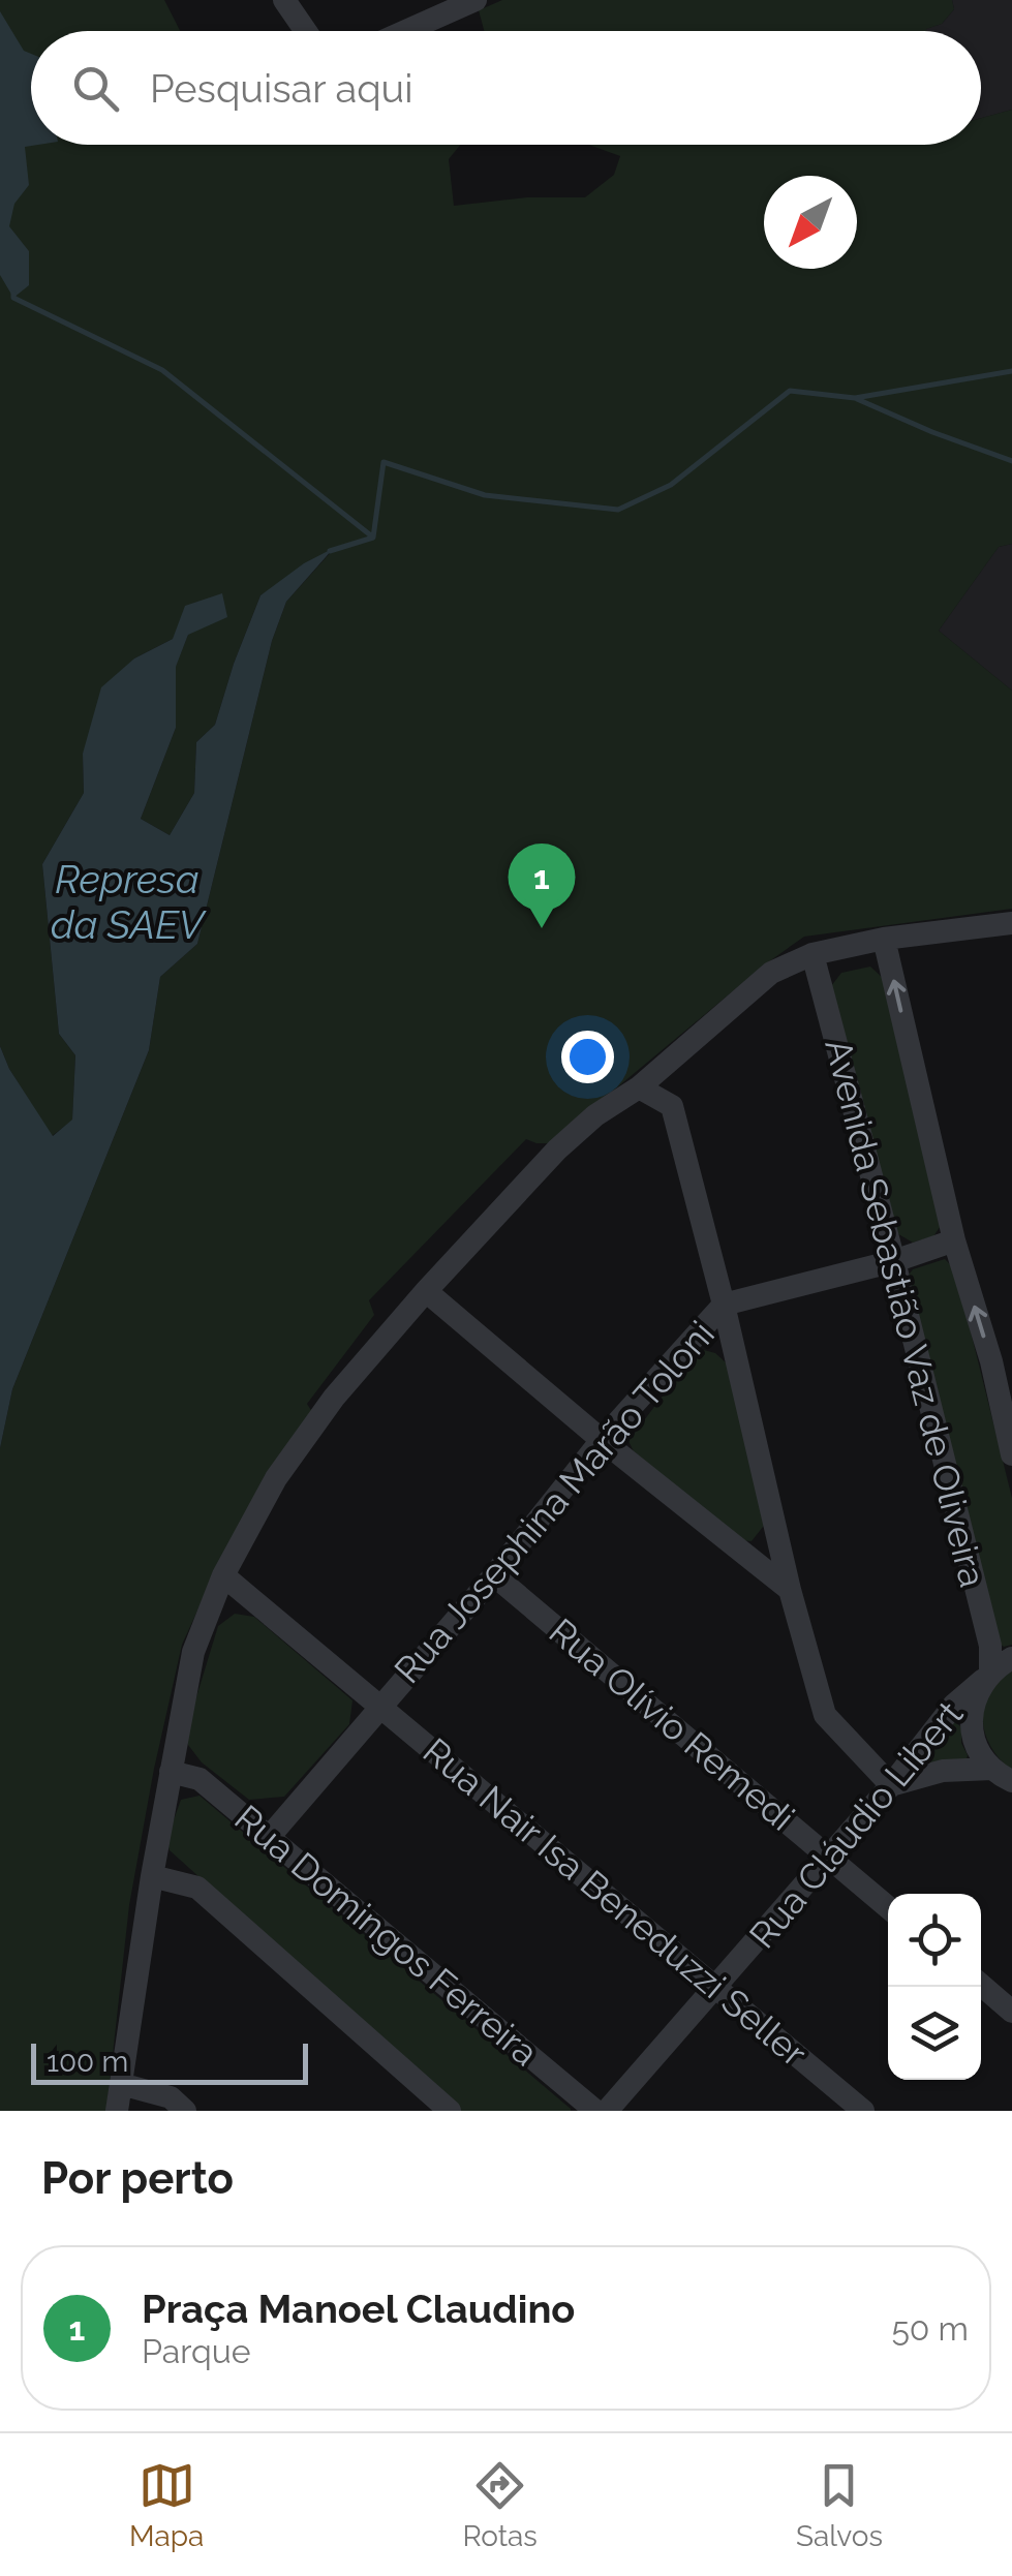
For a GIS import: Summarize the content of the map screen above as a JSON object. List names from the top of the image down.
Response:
{
  "streets": {
    "street": [
      "Avenida Sebastião Vaz de Oliveira",
      "Rua Josephina Marão Toloni",
      "Rua Olívio Remedi",
      "Rua Cláudio Libert",
      "Rua Nair Isa Beneduzzi Seller",
      "Rua Domingos Ferreira"
    ]
  },
  "crossings": [
    ["Avenida Sebastião Vaz de Oliveira", "Rua Josephina Marão Toloni"],
    ["Avenida Sebastião Vaz de Oliveira", "Rua Cláudio Libert"],
    ["Rua Josephina Marão Toloni", "Rua Olívio Remedi"],
    ["Rua Josephina Marão Toloni", "Rua Nair Isa Beneduzzi Seller"],
    ["Rua Josephina Marão Toloni", "Rua Domingos Ferreira"],
    ["Rua Olívio Remedi", "Rua Cláudio Libert"],
    ["Rua Cláudio Libert", "Rua Nair Isa Beneduzzi Seller"]
  ],
  "water": ["Represa da SAEV"],
  "scale_bar": "100 m",
  "north": "bottom left",
  "page": {
    "search": "Pesquisar aqui",
    "pins": "1",
    "scale": "100 m",
    "heading": "Por perto",
    "list": [
      {
        "mark": "1",
        "name": "Praça Manoel Claudino",
        "note": "Parque",
        "value": "50 m"
      }
    ],
    "nav": ["Mapa", "Rotas", "Salvos"]
  }
}
